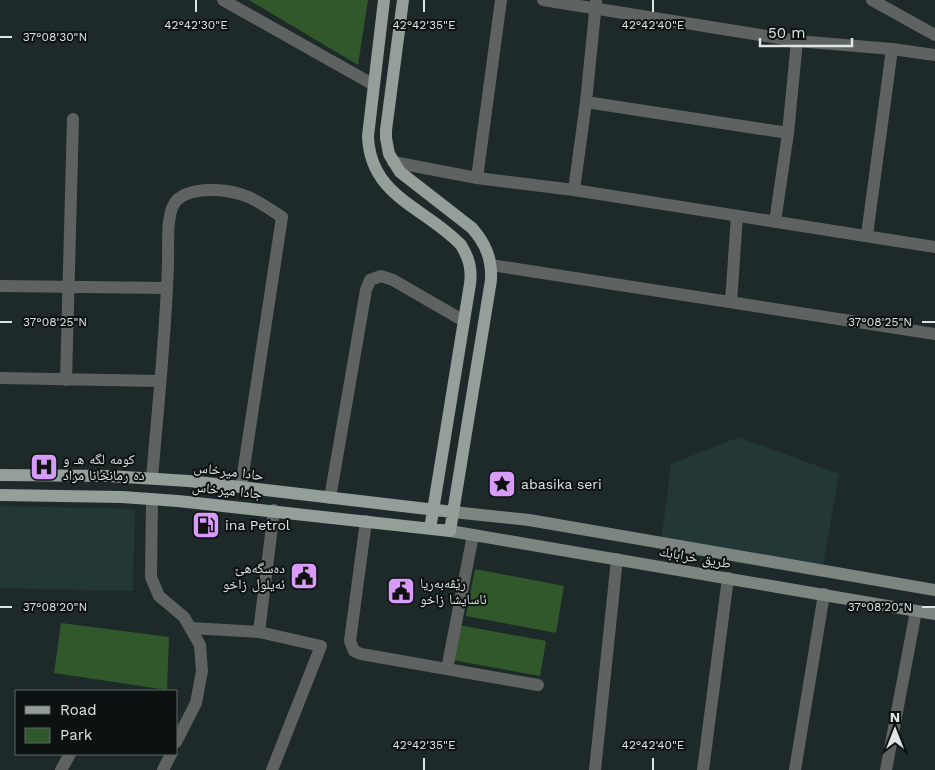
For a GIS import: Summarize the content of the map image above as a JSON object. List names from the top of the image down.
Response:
{
  "streets": {
    "main road": ["حادا ميرخاس", "جادا ميرخاس", "طريق خرابابك"]
  },
  "crossings": [
    ["جادا ميرخاس", "طريق خرابابك"]
  ],
  "places": {
    "hospital": ["كومه لگه هـ و ده رمانخانا مراد"],
    "place": ["abasika seri"],
    "fuel station": ["ina Petrol"],
    "public building": ["ده‌سگه‌هێ ئه‌يلول زاخو", "رێڤه‌به‌ريا ئاسايشا زاخو"]
  },
  "legend": ["Road", "Park"],
  "scale_bar": "50 m",
  "north": "top",
  "coordinates": [
    "42°42'30\"E",
    "42°42'35\"E",
    "42°42'40\"E",
    "37°08'30\"N",
    "37°08'25\"N",
    "37°08'20\"N"
  ]
}
